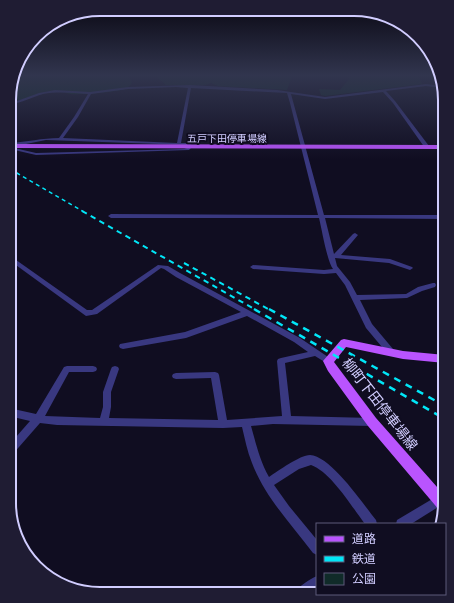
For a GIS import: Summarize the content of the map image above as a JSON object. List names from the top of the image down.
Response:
{
  "streets": {
    "main road": ["五戸下田停車場線", "柳町下田停車場線"]
  },
  "legend": ["道路", "鉄道", "公園"]
}
